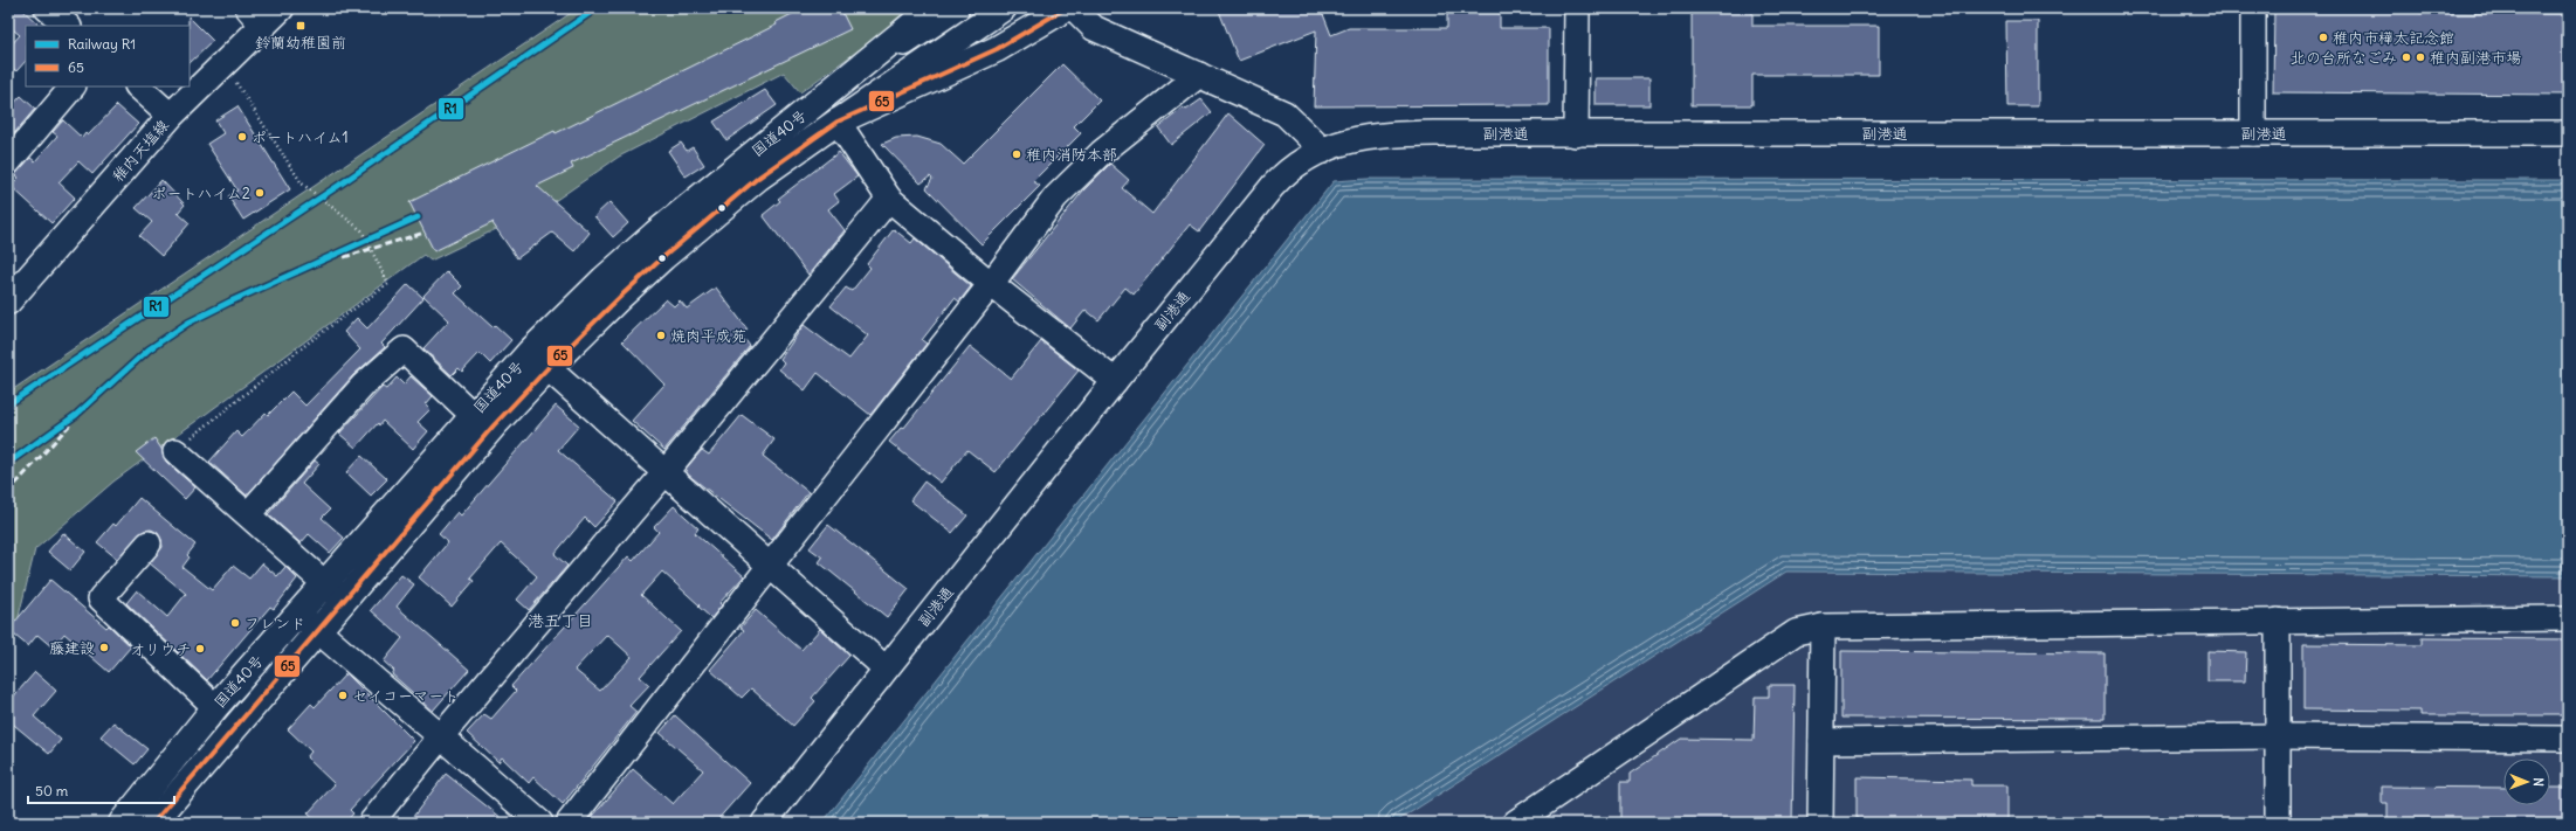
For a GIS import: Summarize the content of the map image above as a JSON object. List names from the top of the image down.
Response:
{
  "streets": {
    "main road": ["国道40号", "稚内天塩線"],
    "street": ["副港通"]
  },
  "districts": ["港五丁目"],
  "places": {
    "transit": ["鈴蘭幼稚園前"],
    "other": [
      "稚内市樺太記念館",
      "北の台所なごみ",
      "稚内副港市場",
      "ポートハイム1",
      "稚内消防本部",
      "ポートハイム2",
      "焼肉平成苑",
      "フレンド",
      "藤建設",
      "オリウチ",
      "セイコーマート"
    ]
  },
  "lines": ["rail line R1", "transit line 65"],
  "legend": ["Railway R1", "65"],
  "scale_bar": "50 m",
  "north": "right"
}
